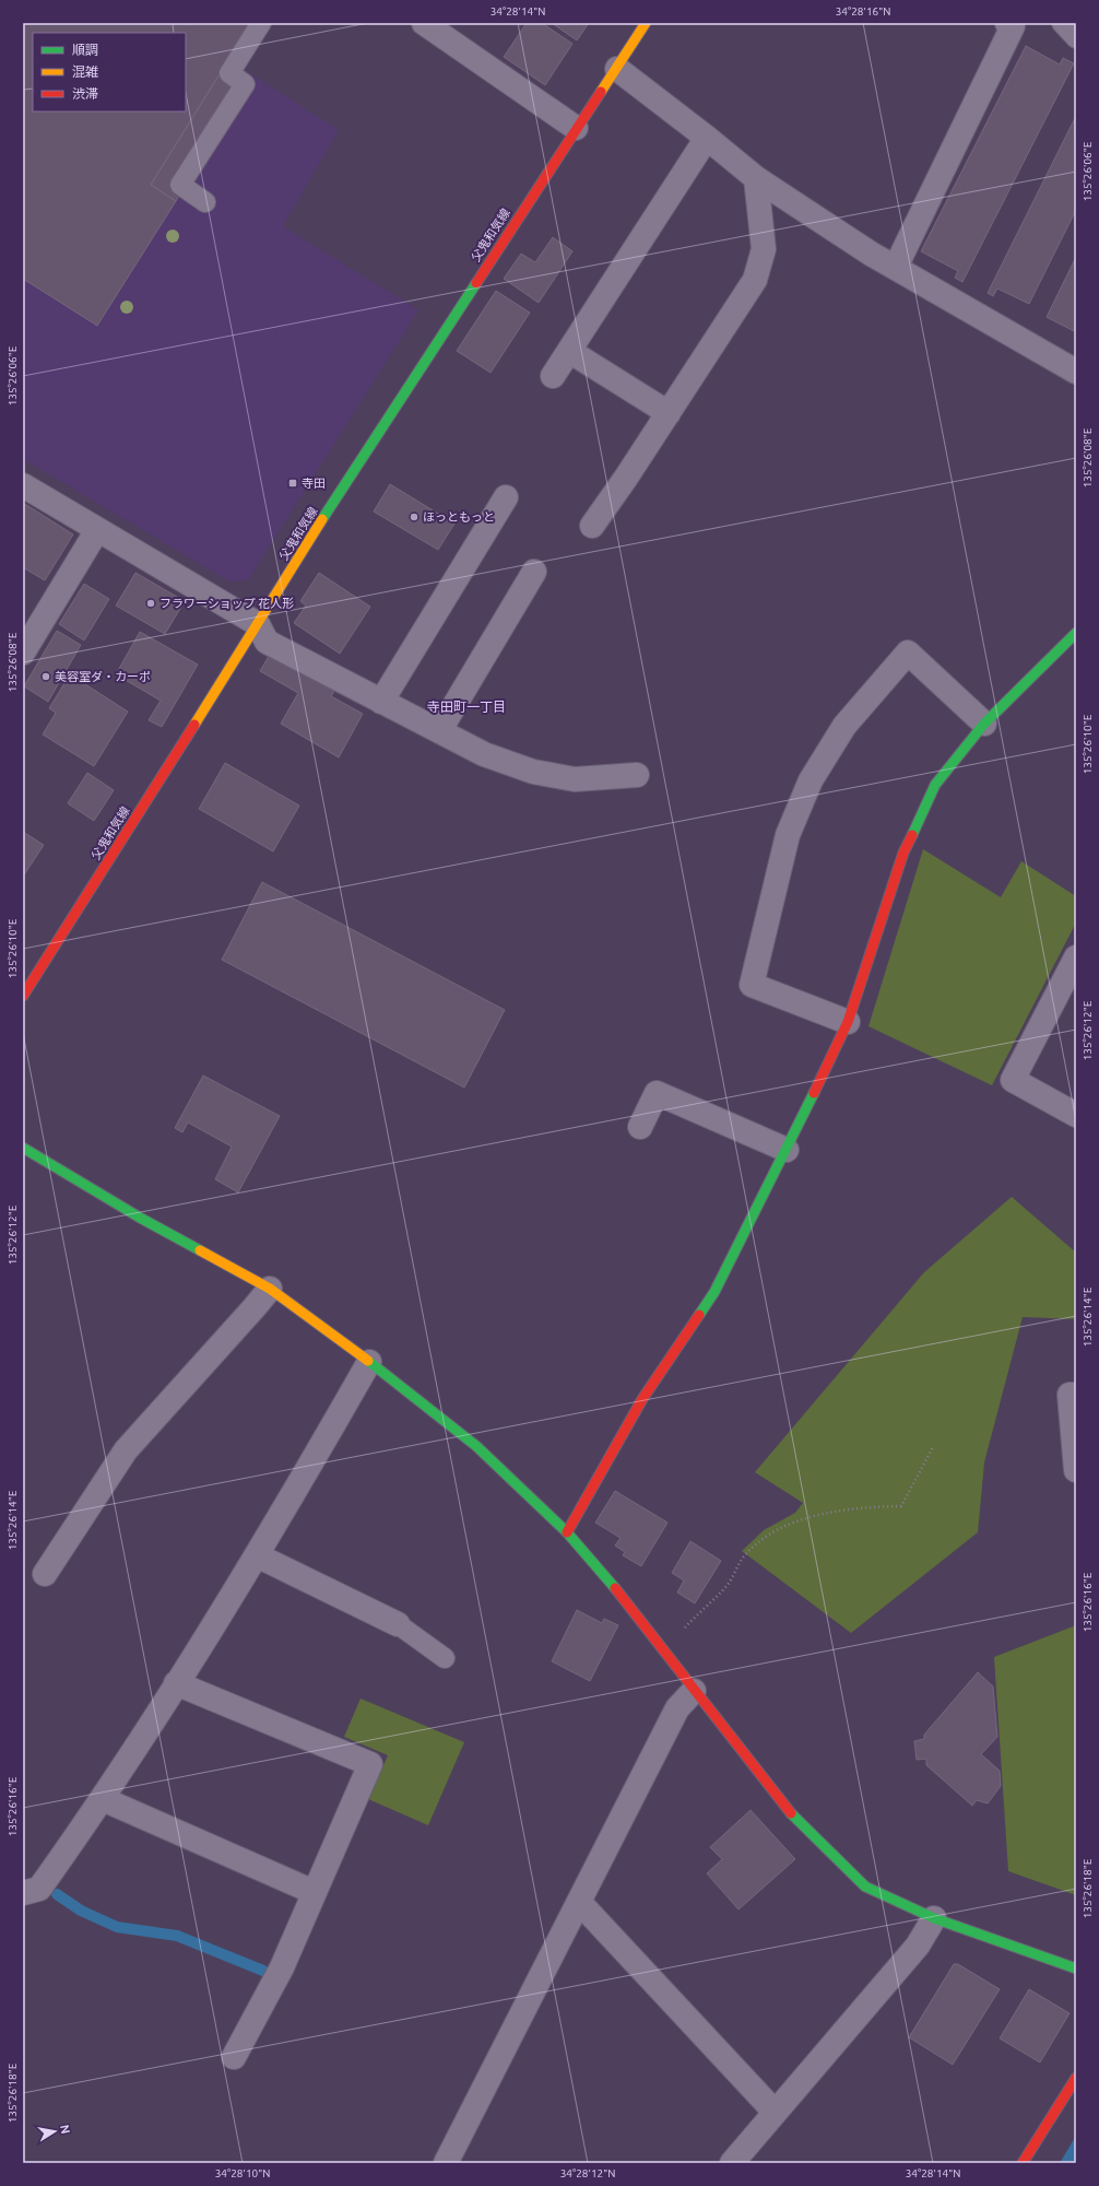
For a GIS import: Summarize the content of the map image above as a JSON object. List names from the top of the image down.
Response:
{
  "streets": {
    "street": ["父鬼和気線"]
  },
  "districts": ["寺田町一丁目"],
  "places": {
    "transit": ["寺田"],
    "other": ["ほっともっと", "フラワーショップ 花人形", "美容室ダ・カーポ"]
  },
  "legend": ["順調", "混雑", "渋滞"],
  "north": "right",
  "coordinates": [
    "34°28'14\"N",
    "34°28'16\"N",
    "135°26'06\"E",
    "135°26'08\"E",
    "135°26'10\"E",
    "135°26'12\"E",
    "135°26'14\"E",
    "135°26'16\"E",
    "135°26'18\"E",
    "34°28'10\"N",
    "34°28'12\"N"
  ]
}
